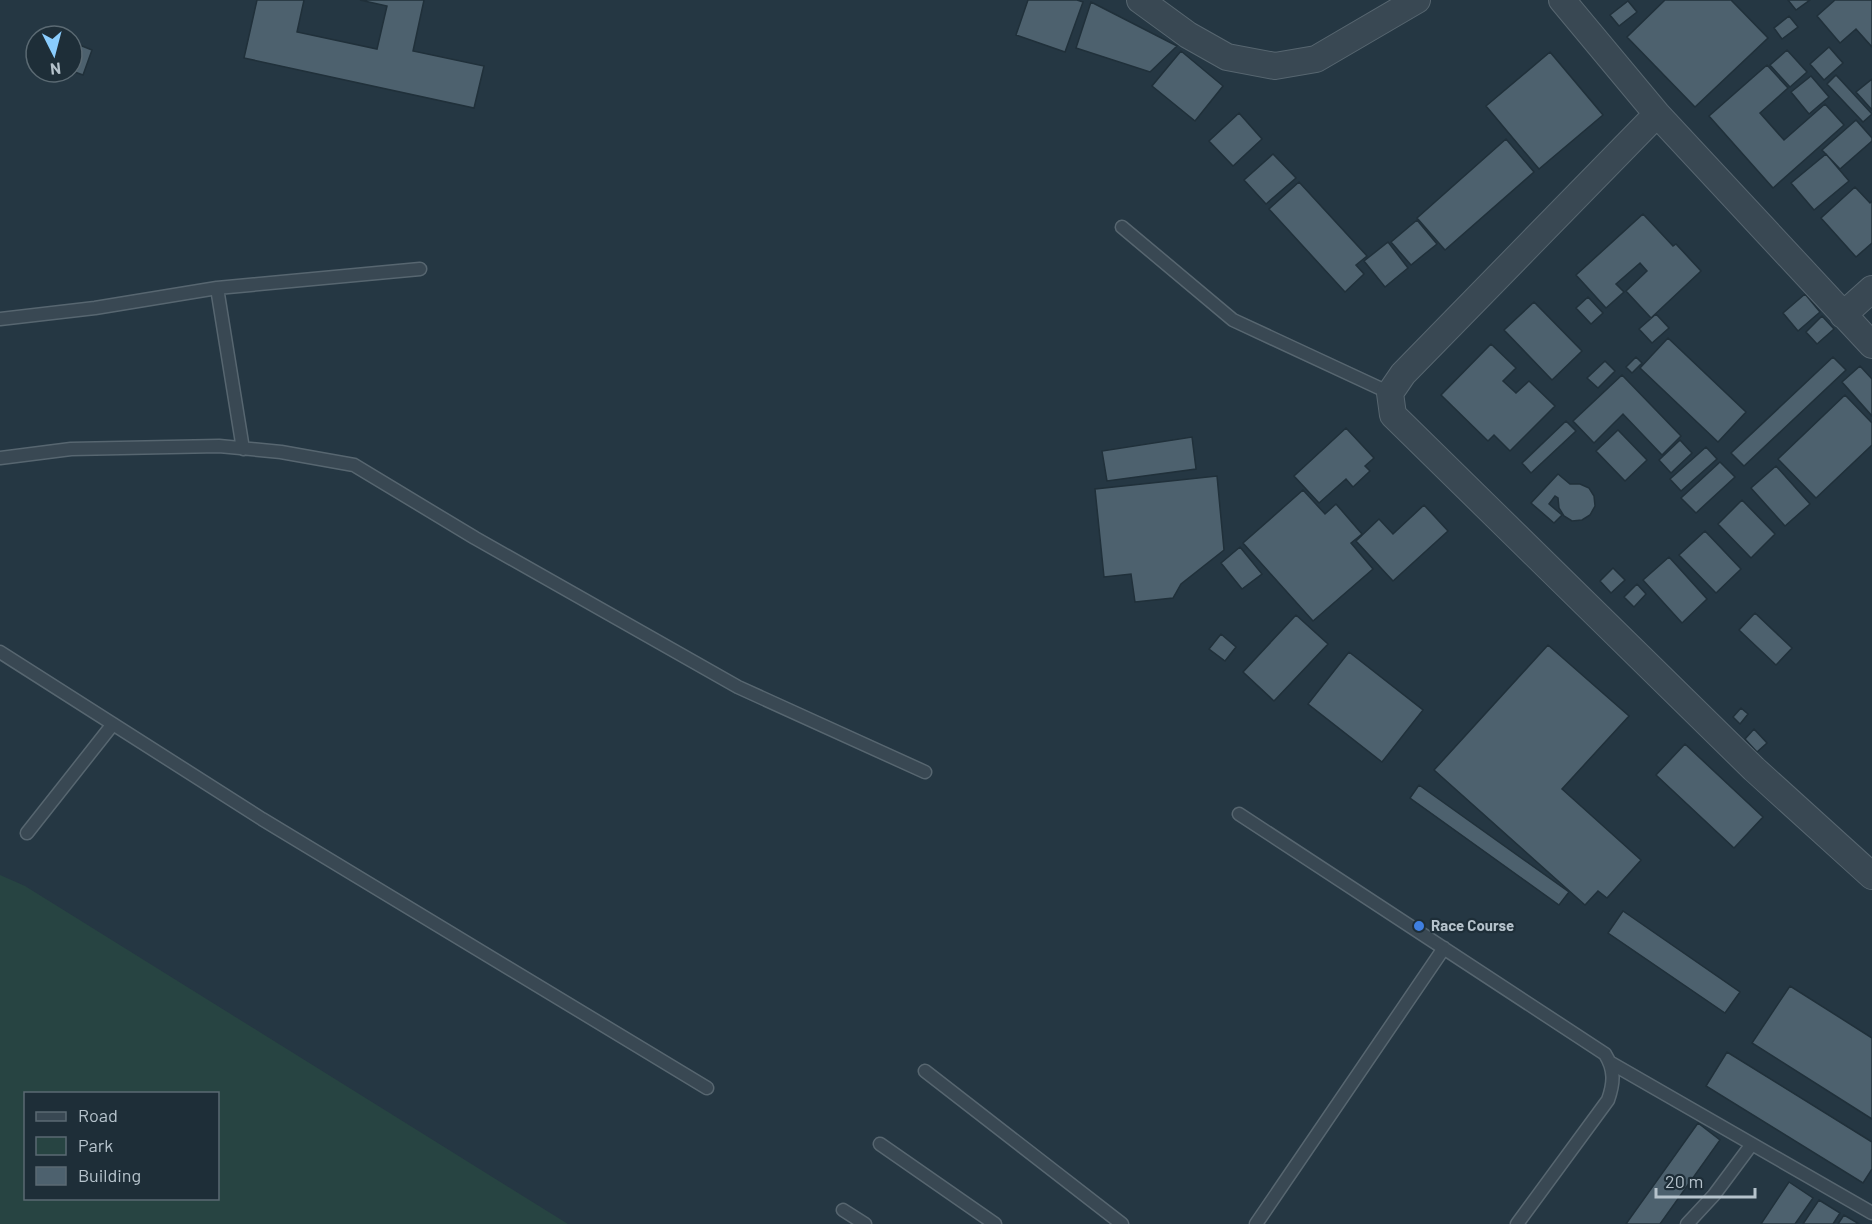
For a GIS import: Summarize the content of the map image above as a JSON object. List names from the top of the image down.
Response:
{
  "places": ["Race Course"],
  "legend": ["Road", "Park", "Building"],
  "scale_bar": "20 m",
  "north": "bottom"
}
